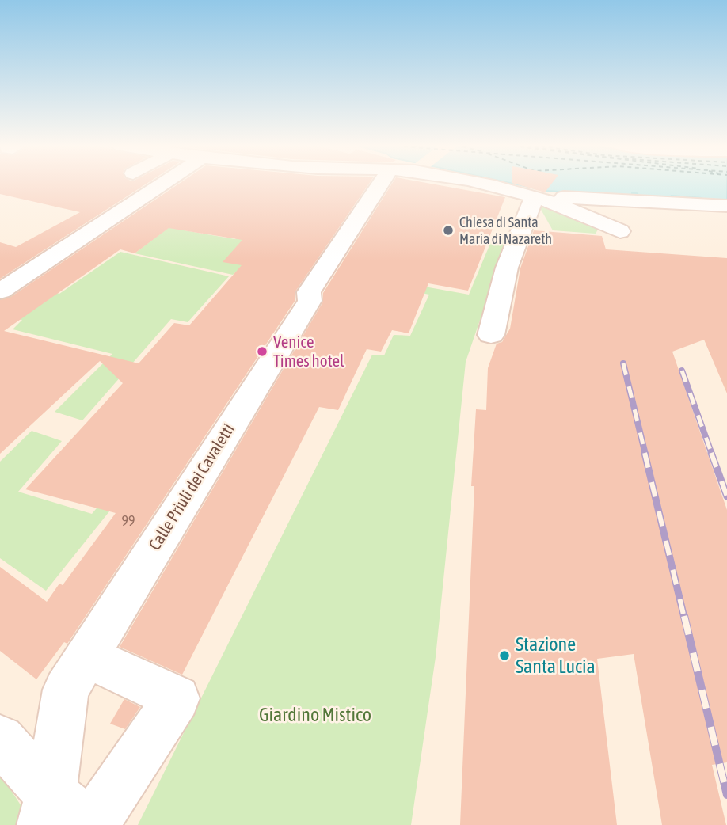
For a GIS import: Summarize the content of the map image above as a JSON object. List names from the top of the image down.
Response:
{
  "streets": {
    "street": ["Calle Priuli dei Cavaletti"]
  },
  "parks": ["Giardino Mistico"],
  "places": ["Chiesa di Santa Maria di Nazareth", "Venice Times hotel", "Stazione Santa Lucia"],
  "house_numbers": ["99"]
}
